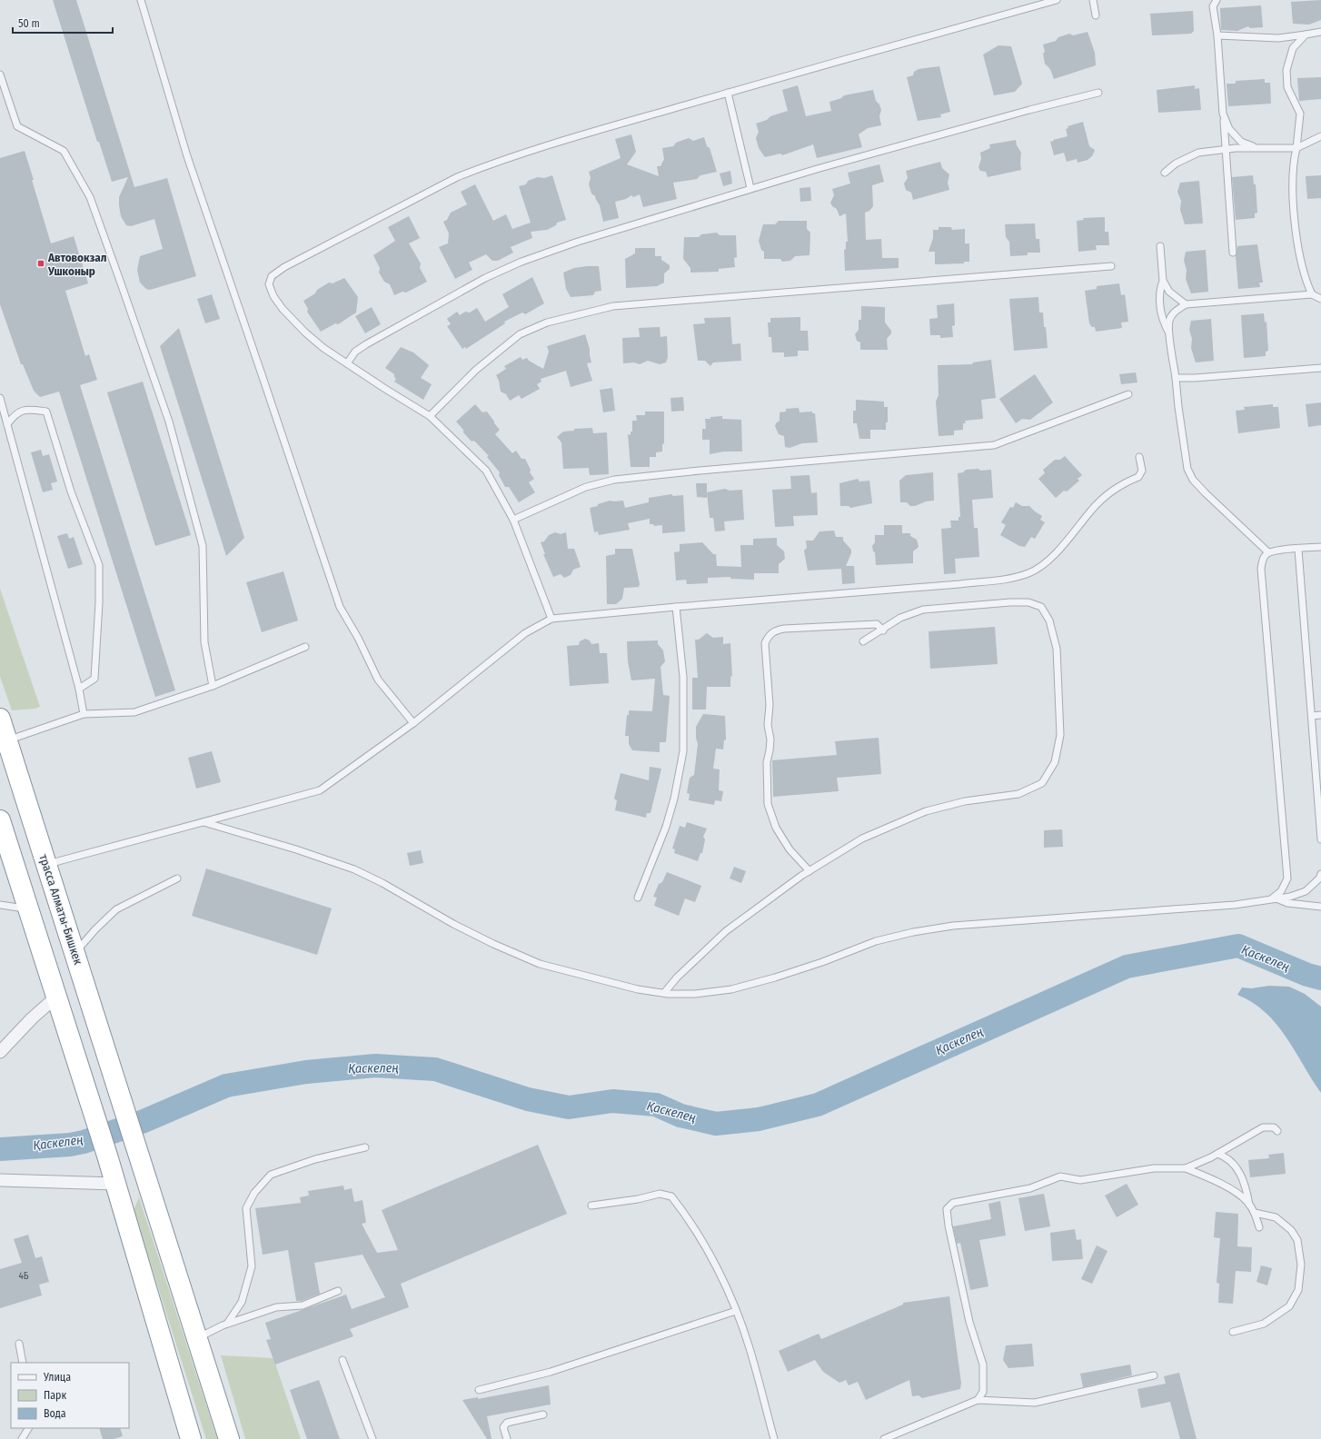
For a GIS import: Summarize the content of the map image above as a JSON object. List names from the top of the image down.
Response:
{
  "streets": {
    "highway": ["трасса Алматы-Бишкек"]
  },
  "water": ["Қаскелең"],
  "places": {
    "transit": ["Автовокзал Ушконыр"]
  },
  "house_numbers": ["4Б"],
  "legend": ["Улица", "Парк", "Вода"],
  "scale_bar": "50 m"
}
